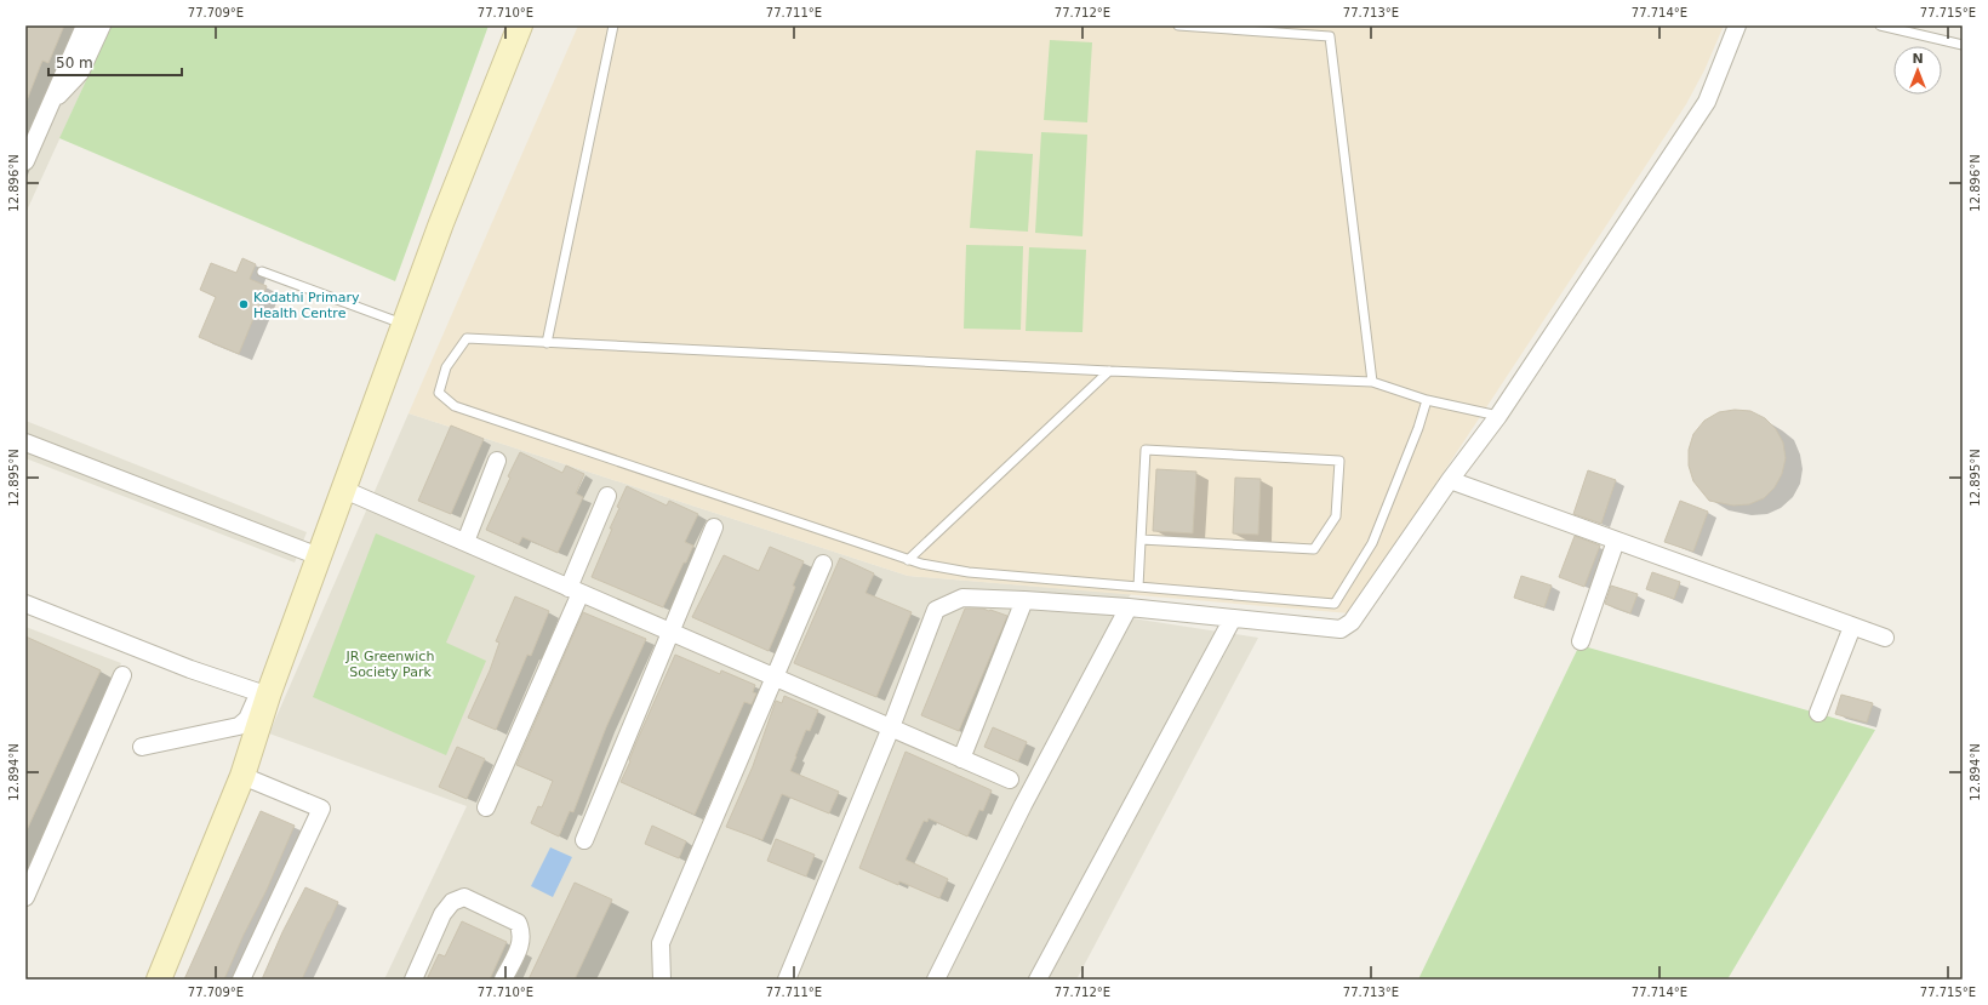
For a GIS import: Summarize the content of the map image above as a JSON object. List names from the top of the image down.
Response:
{
  "parks": ["JR Greenwich Society Park"],
  "places": ["Kodathi Primary Health Centre"],
  "scale_bar": "50 m",
  "north": "top",
  "coordinates": [
    "77.709°E",
    "77.710°E",
    "77.711°E",
    "77.712°E",
    "77.713°E",
    "77.714°E",
    "77.715°E",
    "12.896°N",
    "12.895°N",
    "12.894°N"
  ]
}
